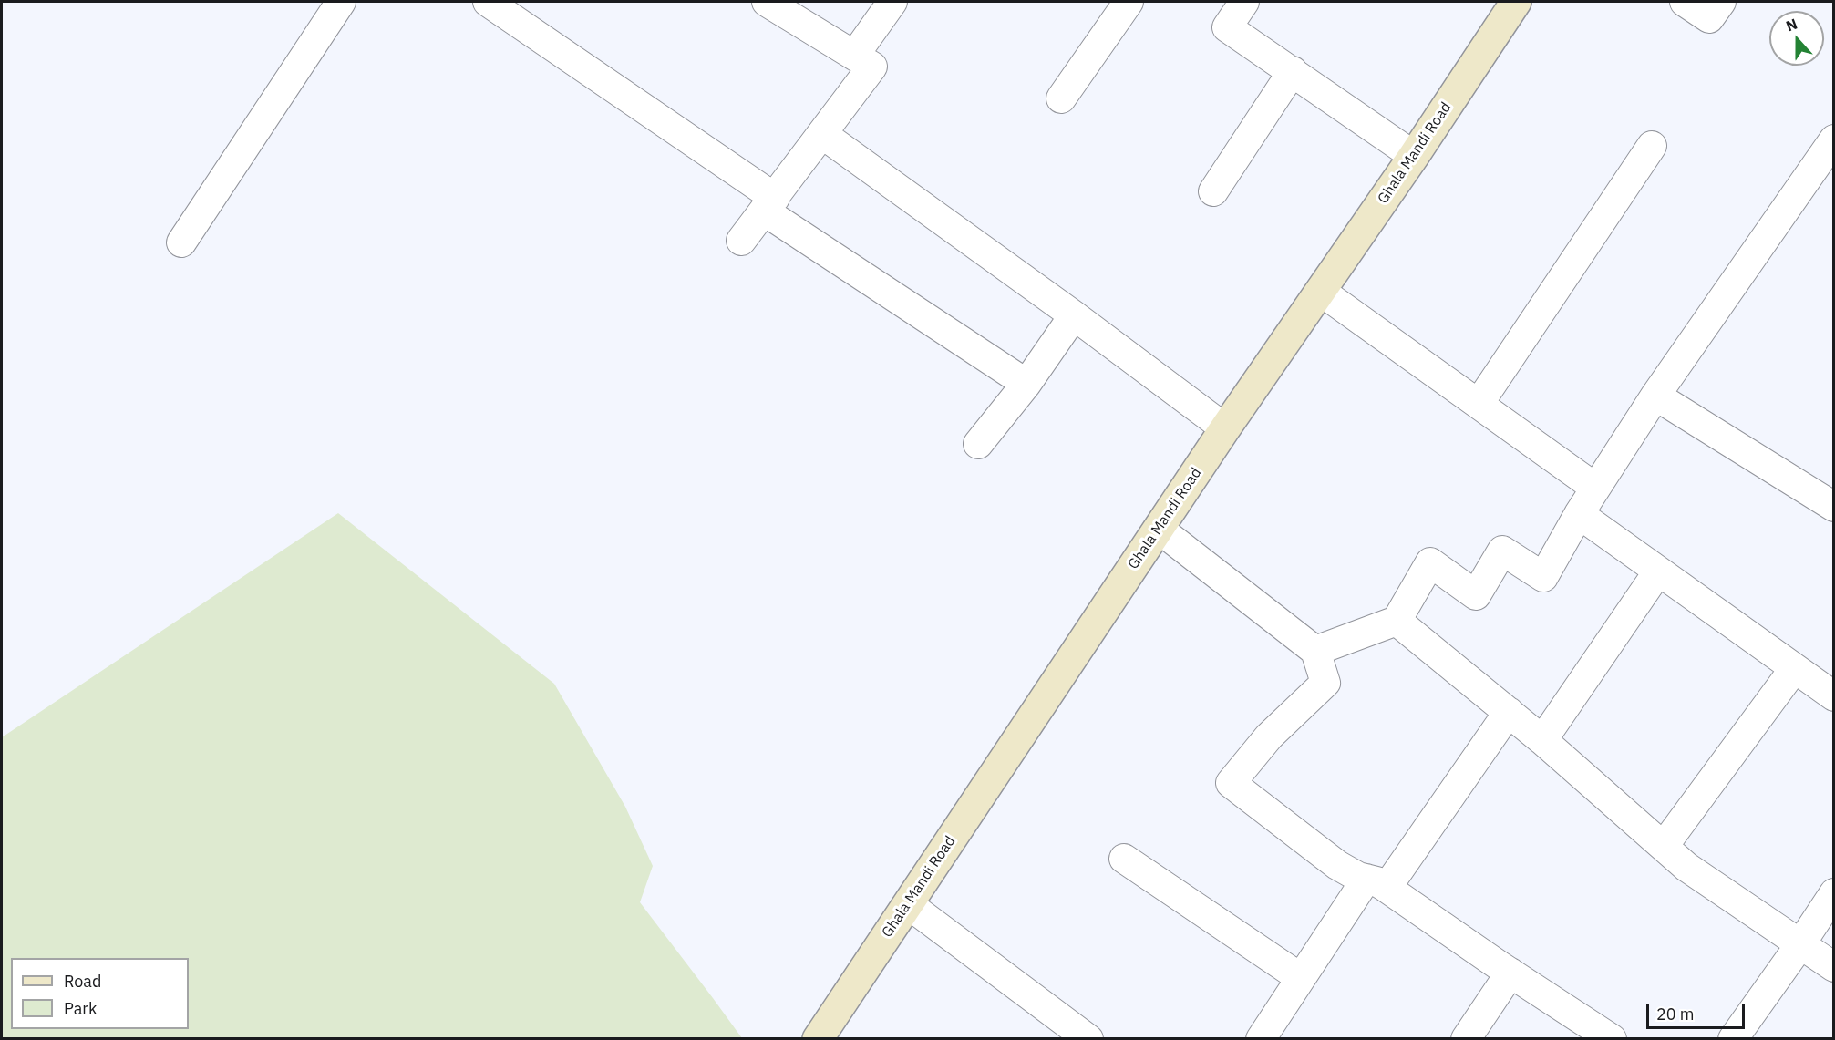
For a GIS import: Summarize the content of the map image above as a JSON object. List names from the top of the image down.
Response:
{
  "streets": {
    "street": ["Ghala Mandi Road"]
  },
  "legend": ["Road", "Park"],
  "scale_bar": "20 m",
  "north": "top"
}
